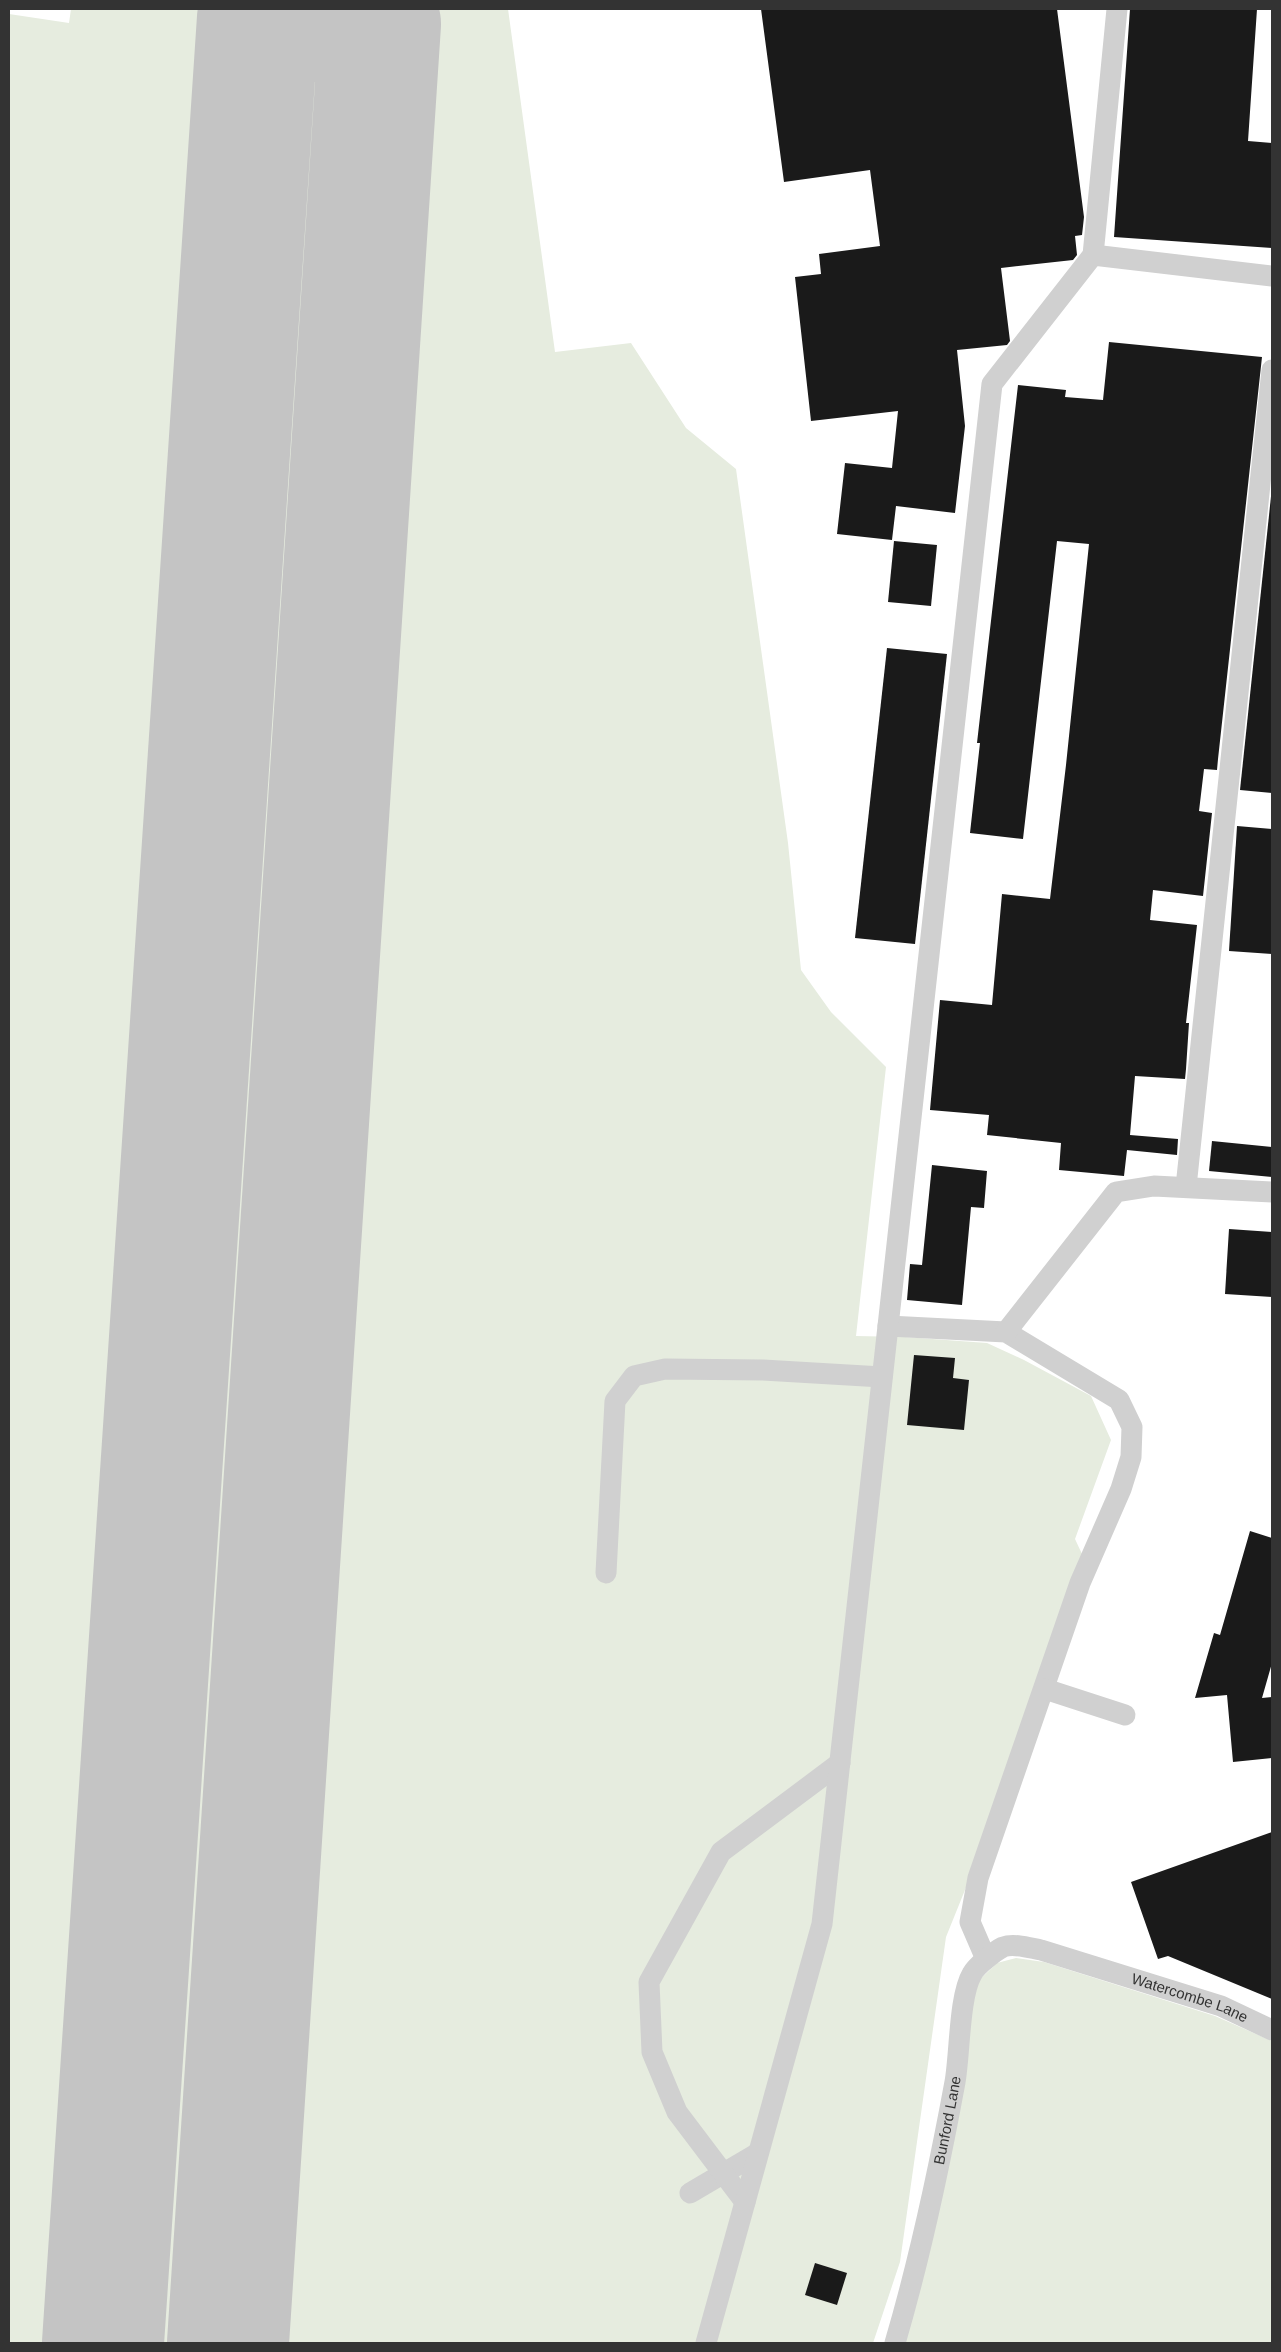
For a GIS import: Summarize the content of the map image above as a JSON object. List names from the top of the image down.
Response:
{
  "streets": {
    "street": ["Watercombe Lane", "Bunford Lane"]
  },
  "crossings": [
    ["Watercombe Lane", "Bunford Lane"]
  ]
}
